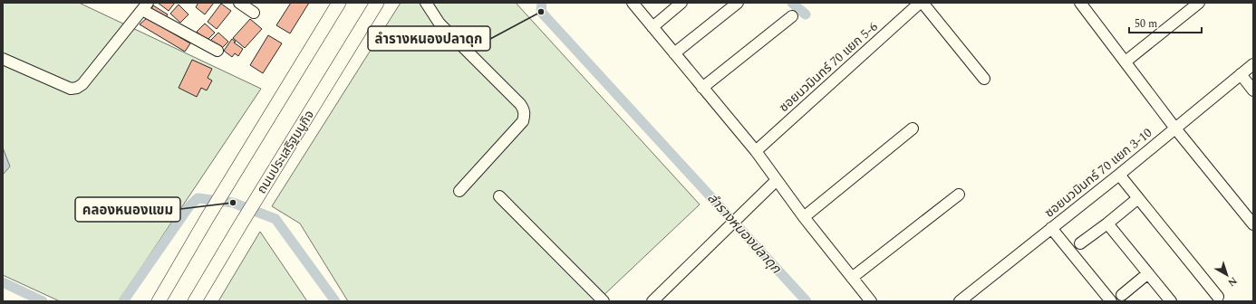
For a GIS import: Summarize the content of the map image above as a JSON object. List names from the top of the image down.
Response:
{
  "streets": {
    "main road": ["ถนนประเสริฐมนูกิจ"],
    "street": ["ซอยนวมินทร์ 70 แยก 5-6", "ซอยนวมินทร์ 70 แยก 3-10"]
  },
  "water": ["ลำรางหนองปลาดุก"],
  "places": ["ลำรางหนองปลาดุก", "คลองหนองแขม"],
  "scale_bar": "50 m",
  "north": "bottom right"
}
